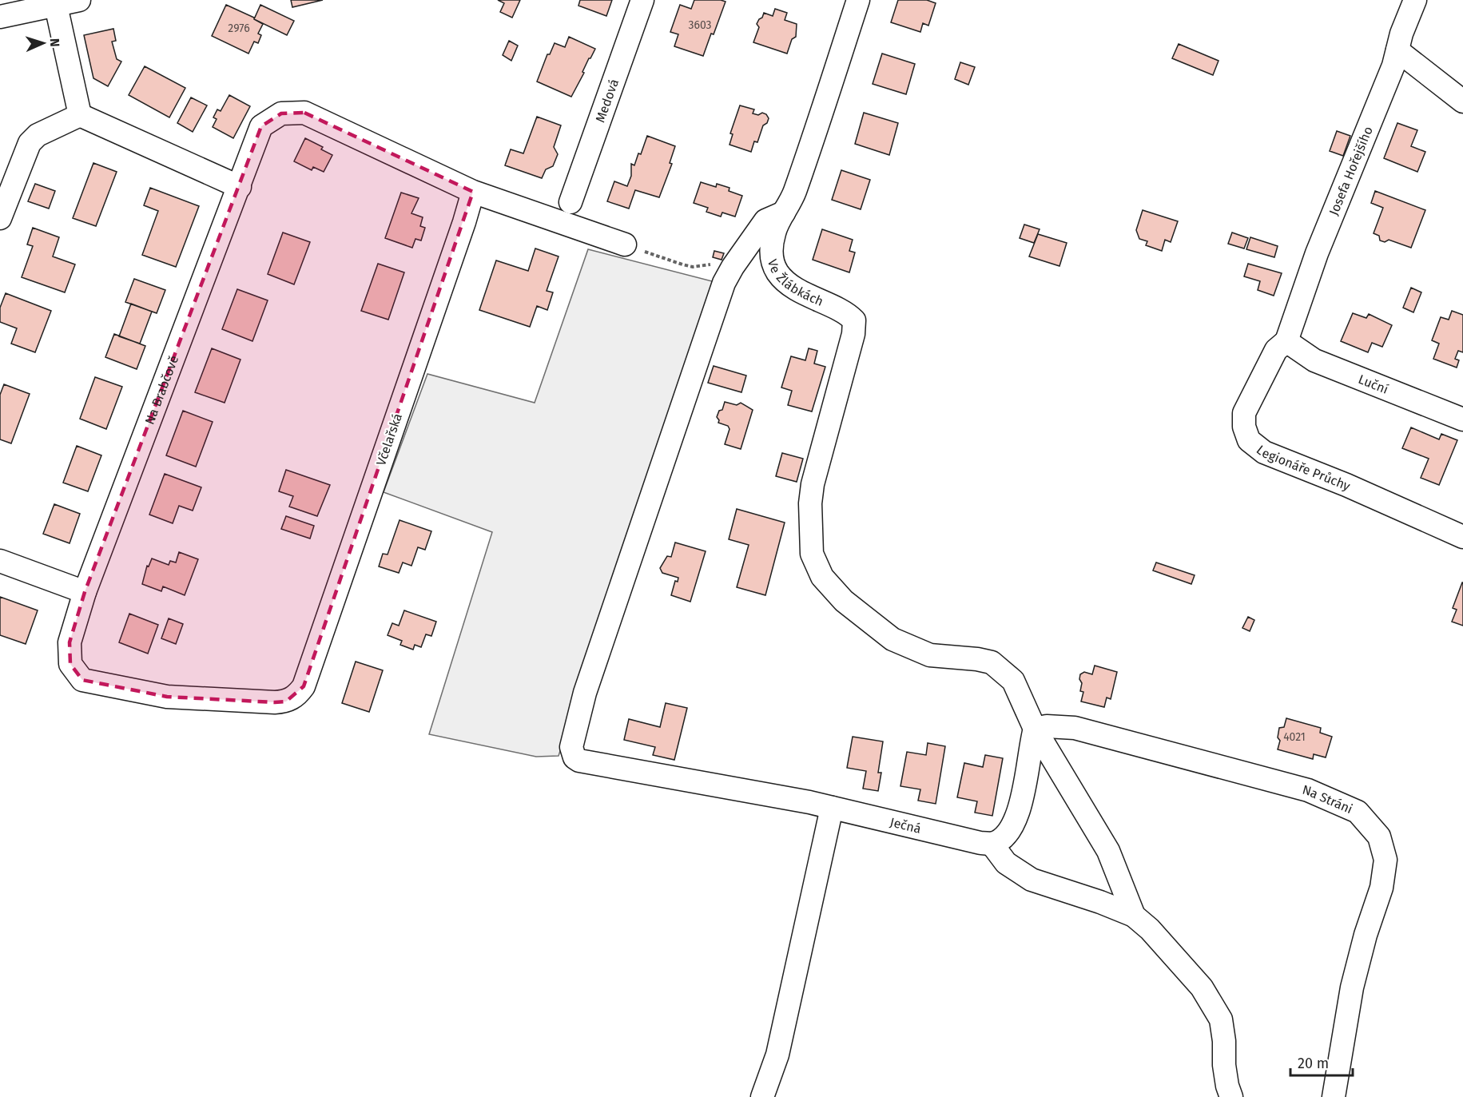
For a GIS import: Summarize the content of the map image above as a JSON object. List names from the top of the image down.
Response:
{
  "streets": {
    "street": [
      "Medová",
      "Josefa Hořejšího",
      "Ve Žlábkách",
      "Luční",
      "Na Brabčově",
      "Včelařská",
      "Legionáře Průchy",
      "Na Stráni",
      "Ječná"
    ]
  },
  "crossings": [
    ["Josefa Hořejšího", "Luční"],
    ["Josefa Hořejšího", "Legionáře Průchy"],
    ["Ve Žlábkách", "Na Stráni"],
    ["Luční", "Legionáře Průchy"],
    ["Na Brabčově", "Včelařská"]
  ],
  "house_numbers": ["3603", "2976", "4021"],
  "scale_bar": "20 m",
  "north": "right"
}
